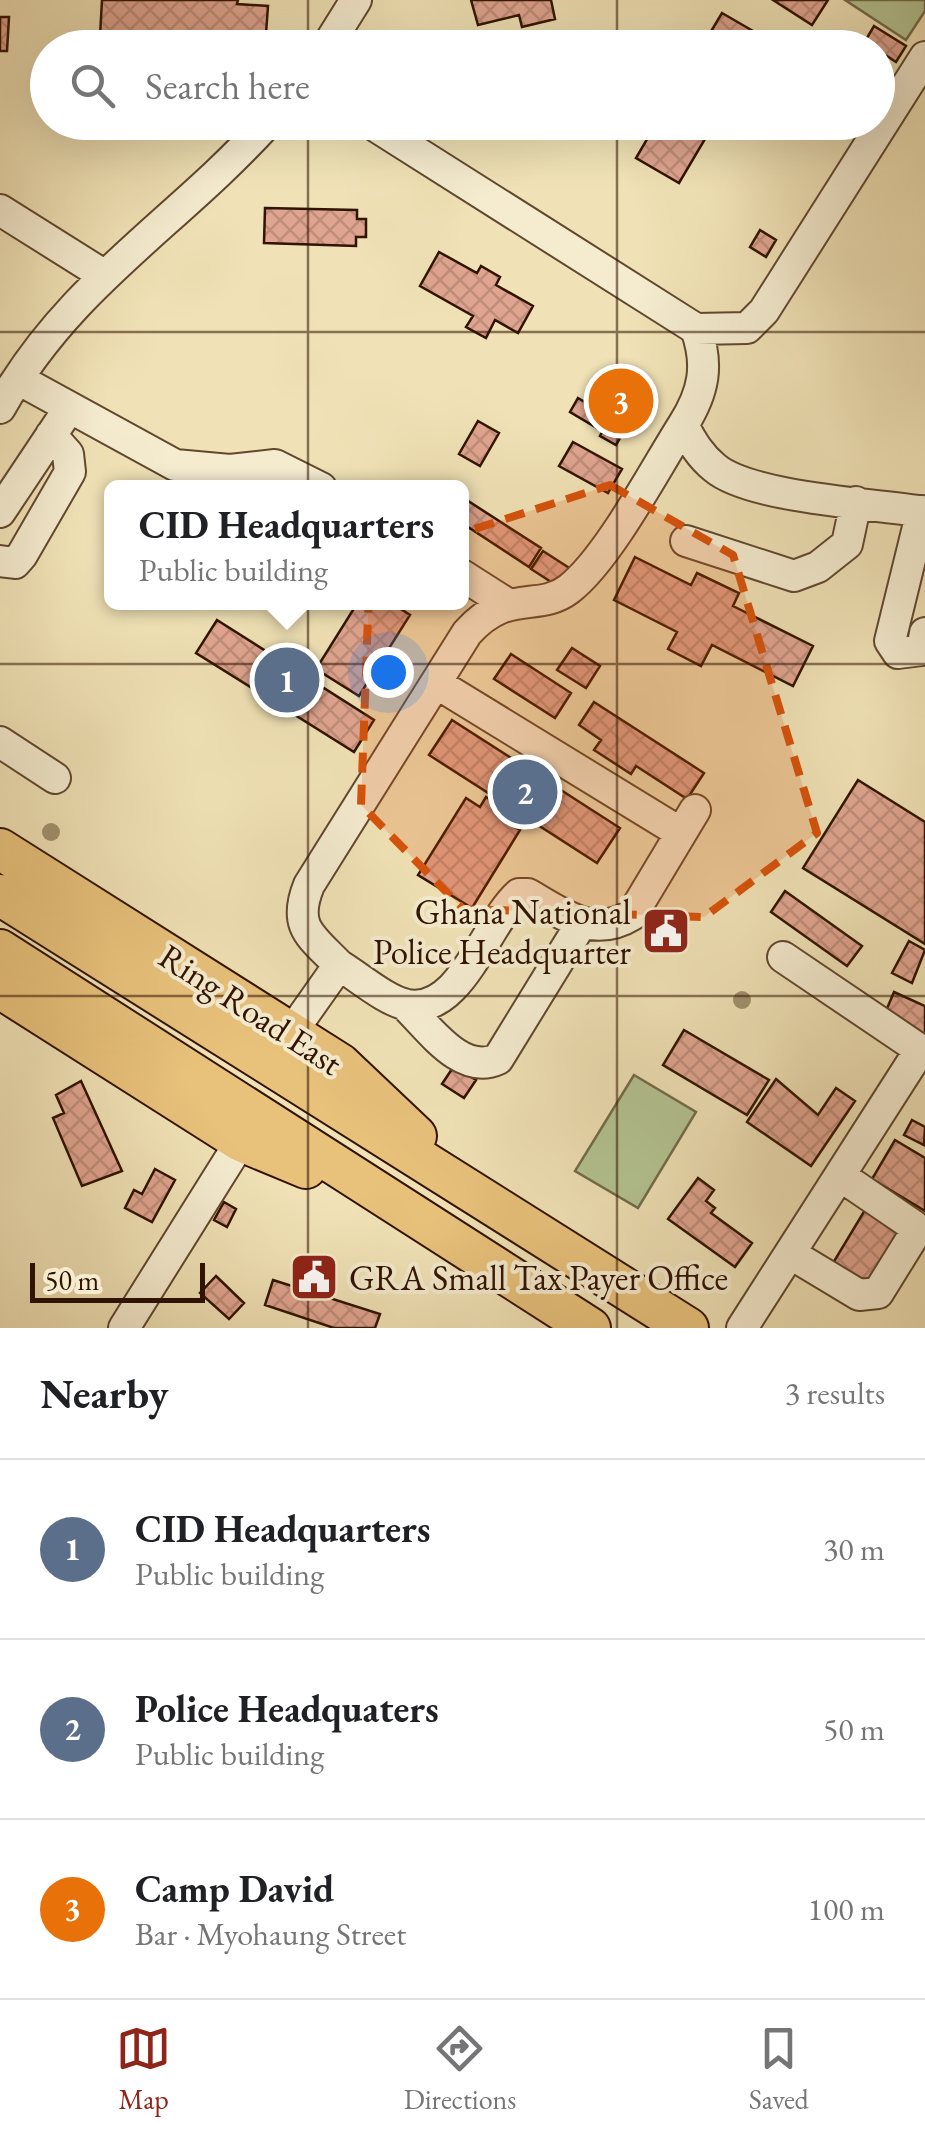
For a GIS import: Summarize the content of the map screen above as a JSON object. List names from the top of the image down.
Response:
{
  "streets": {
    "main road": ["Ring Road East"]
  },
  "places": {
    "public building": ["Ghana National Police Headquarter", "GRA Small Tax Payer Office"]
  },
  "scale_bar": "50 m",
  "page": {
    "search": "Search here",
    "pins": ["3", "1", "2"],
    "popup": ["CID Headquarters", "Public building"],
    "scale": "50 m",
    "heading": ["Nearby", "3 results"],
    "list": [
      {
        "mark": "1",
        "name": "CID Headquarters",
        "note": "Public building",
        "value": "30 m"
      },
      {
        "mark": "2",
        "name": "Police Headquaters",
        "note": "Public building",
        "value": "50 m"
      },
      {
        "mark": "3",
        "name": "Camp David",
        "note": "Bar · Myohaung Street",
        "value": "100 m"
      }
    ],
    "nav": ["Map", "Directions", "Saved"]
  }
}
